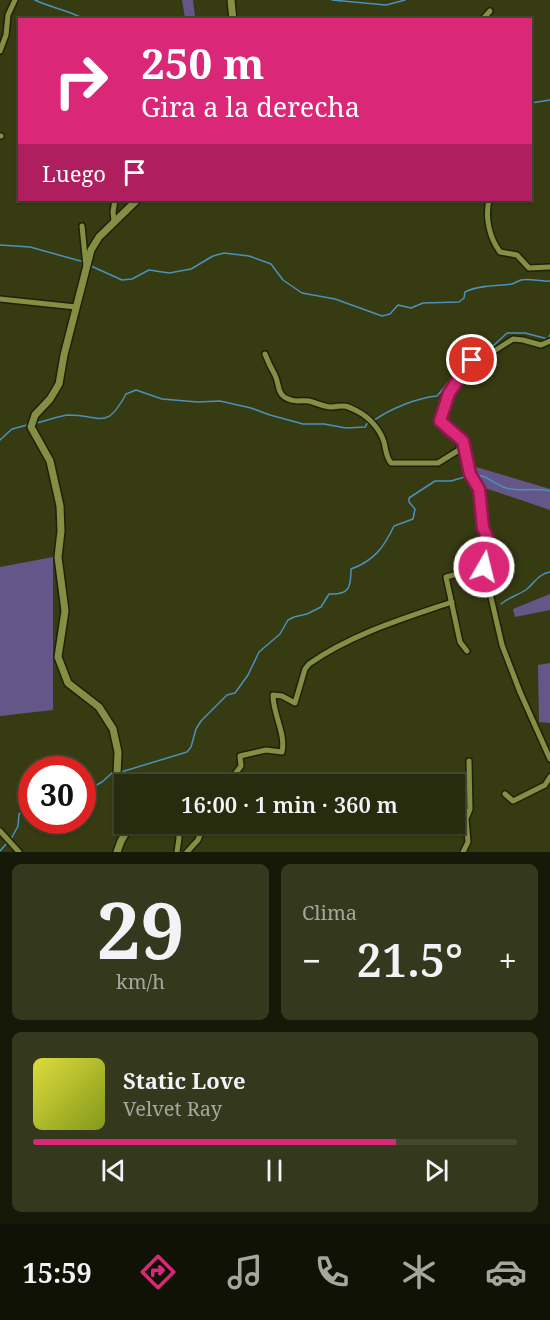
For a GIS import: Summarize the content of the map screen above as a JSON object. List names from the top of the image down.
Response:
{
  "page": {
    "turn": ["250 m", "Gira a la derecha"],
    "then": "Luego",
    "limit": "30",
    "trip": "16:00 · 1 min · 360 m",
    "tile": [
      ["29", "km/h"],
      "Clima"
    ],
    "heat": ["−", "21.5°", "+"],
    "song": ["Static Love", "Velvet Ray"],
    "tabs": "15:59"
  }
}
